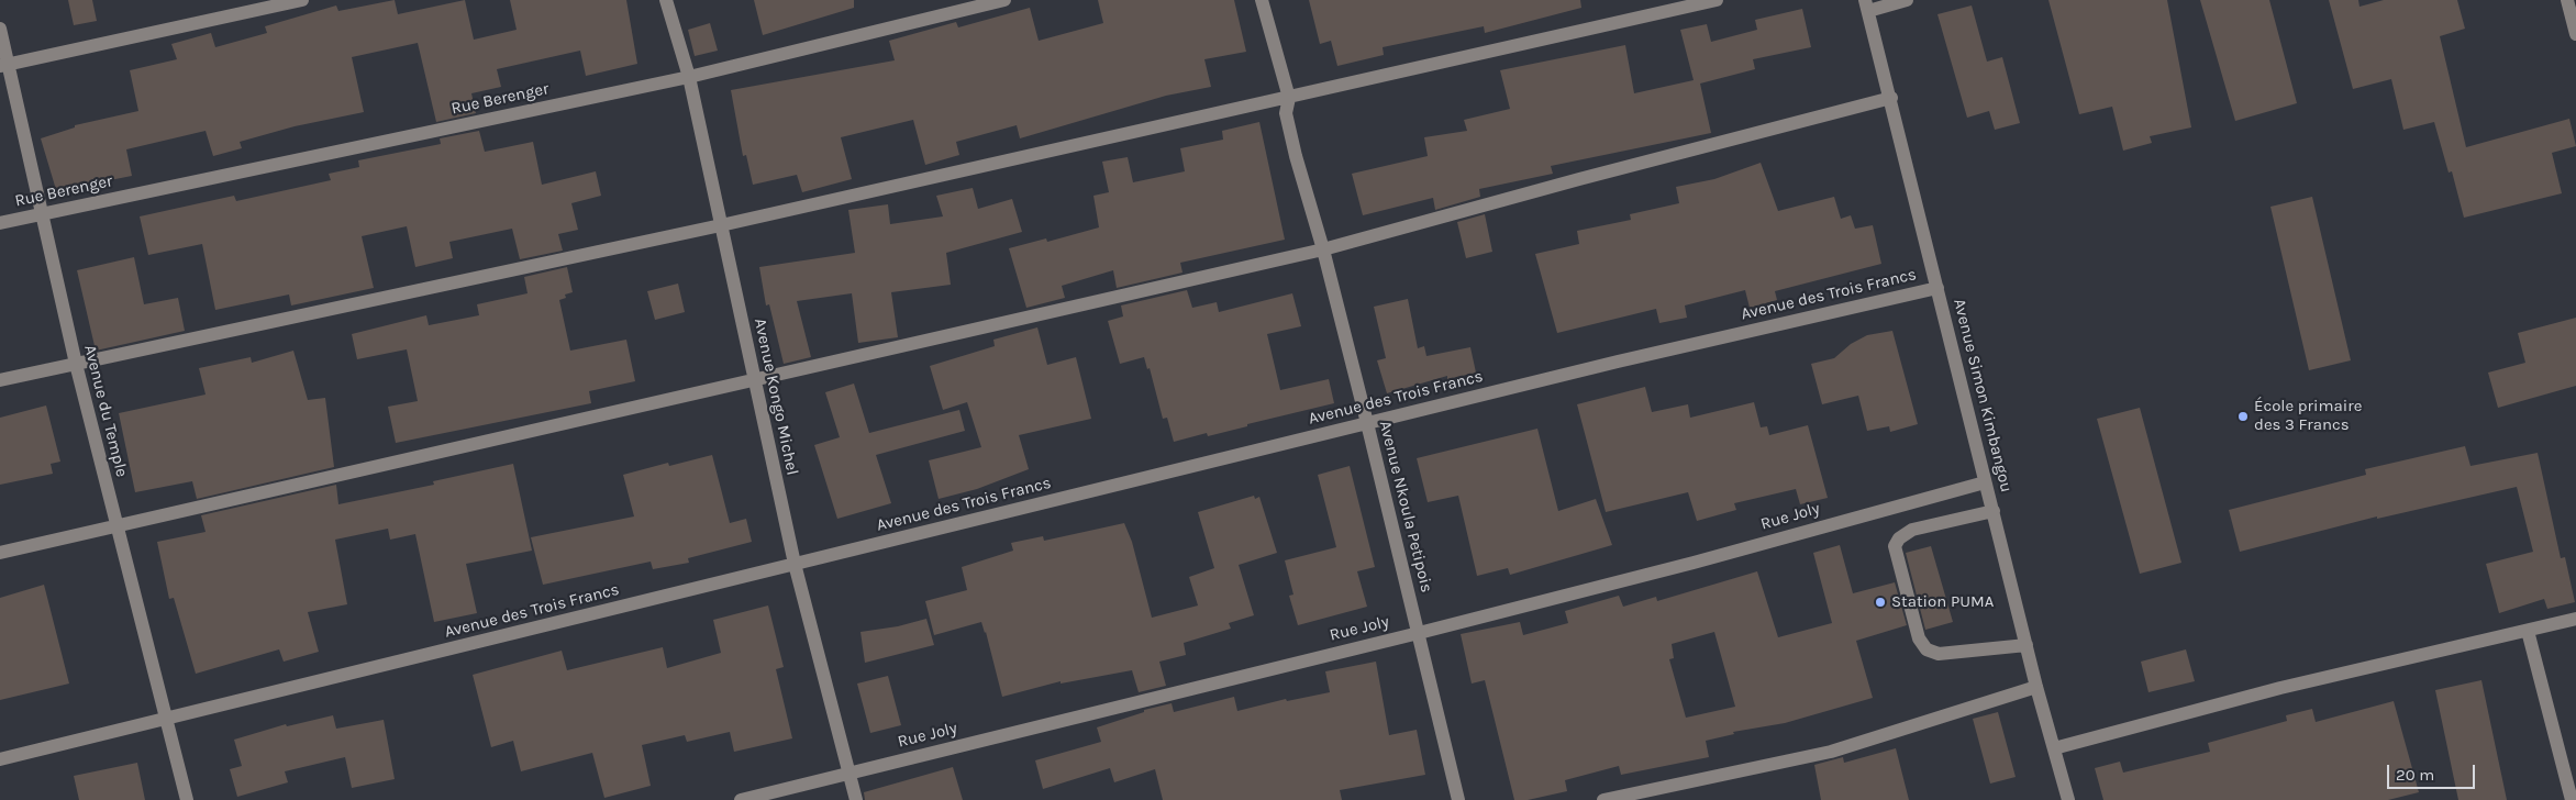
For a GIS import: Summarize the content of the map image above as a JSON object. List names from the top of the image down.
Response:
{
  "streets": {
    "street": [
      "Rue Berenger",
      "Avenue des Trois Francs",
      "Avenue Simon Kimbangou",
      "Avenue Kongo Michel",
      "Avenue du Temple",
      "Avenue Nkoula Petipois",
      "Rue Joly"
    ]
  },
  "crossings": [
    ["Rue Berenger", "Avenue Kongo Michel"],
    ["Rue Berenger", "Avenue du Temple"],
    ["Avenue des Trois Francs", "Avenue Simon Kimbangou"],
    ["Avenue des Trois Francs", "Avenue Kongo Michel"],
    ["Avenue des Trois Francs", "Avenue du Temple"],
    ["Avenue des Trois Francs", "Avenue Nkoula Petipois"],
    ["Avenue Simon Kimbangou", "Rue Joly"],
    ["Avenue Kongo Michel", "Rue Joly"],
    ["Avenue Nkoula Petipois", "Rue Joly"]
  ],
  "places": ["École primaire des 3 Francs", "Station PUMA"],
  "scale_bar": "20 m"
}
